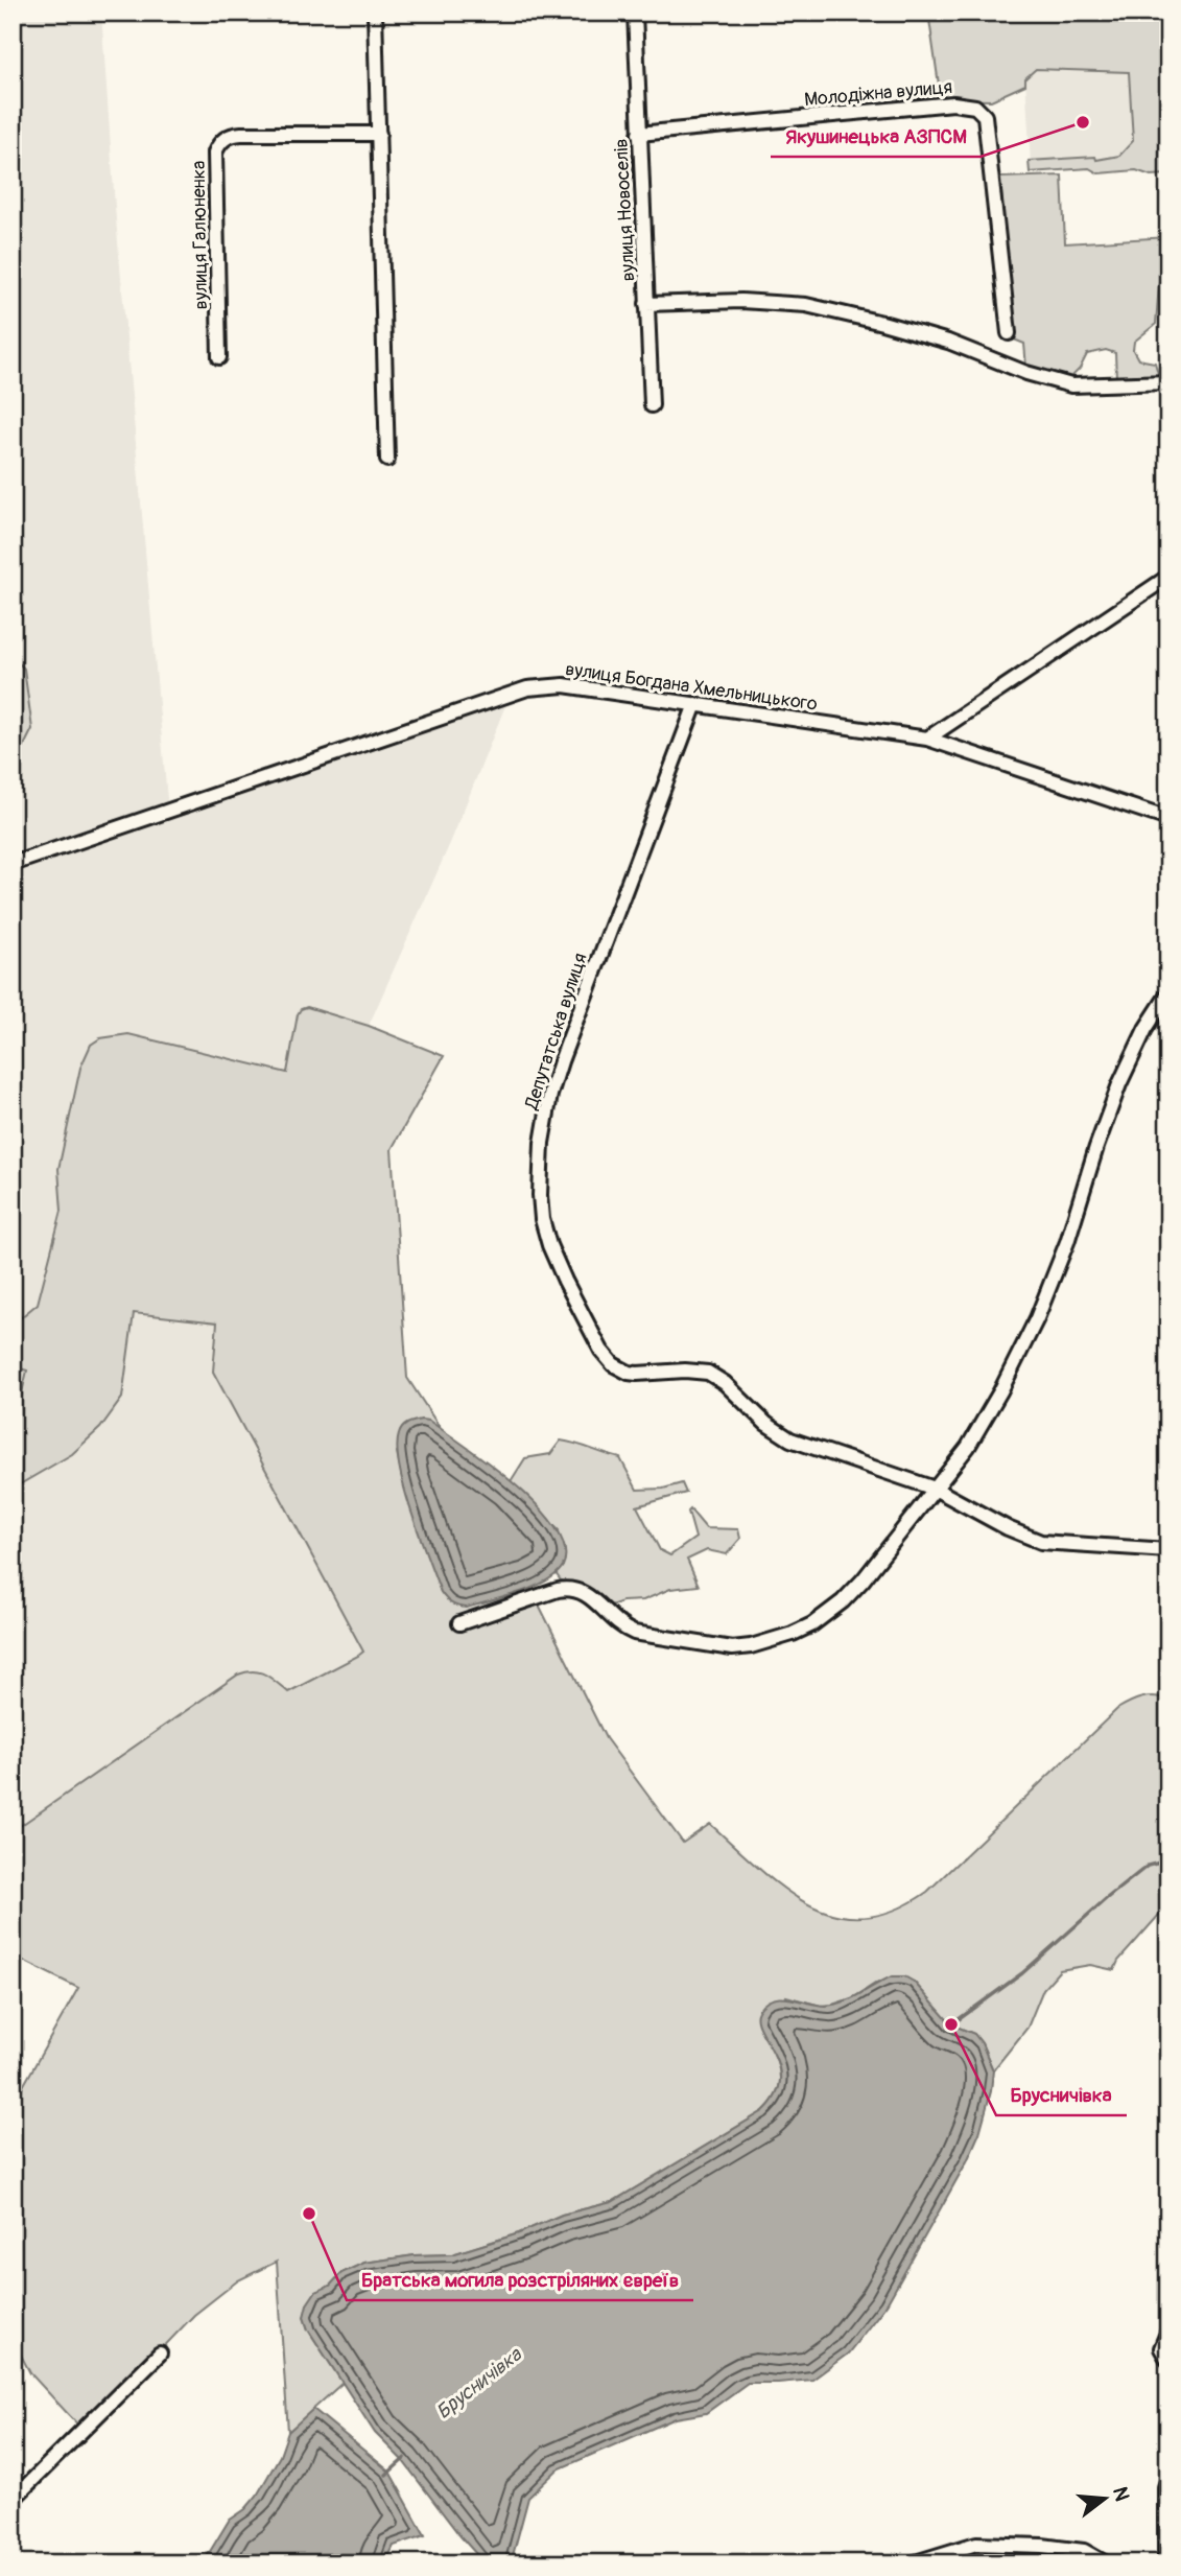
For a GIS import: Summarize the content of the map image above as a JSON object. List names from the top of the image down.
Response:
{
  "streets": {
    "street": [
      "Молодіжна вулиця",
      "вулиця Новоселів",
      "вулиця Галюненка",
      "вулиця Богдана Хмельницького",
      "Депутатська вулиця"
    ]
  },
  "crossings": [
    ["Молодіжна вулиця", "вулиця Новоселів"],
    ["вулиця Богдана Хмельницького", "Депутатська вулиця"]
  ],
  "water": ["Брусничівка"],
  "places": ["Якушинецька АЗПСМ", "Брусничівка", "Братська могила розстріляних євреїв"],
  "north": "right"
}
